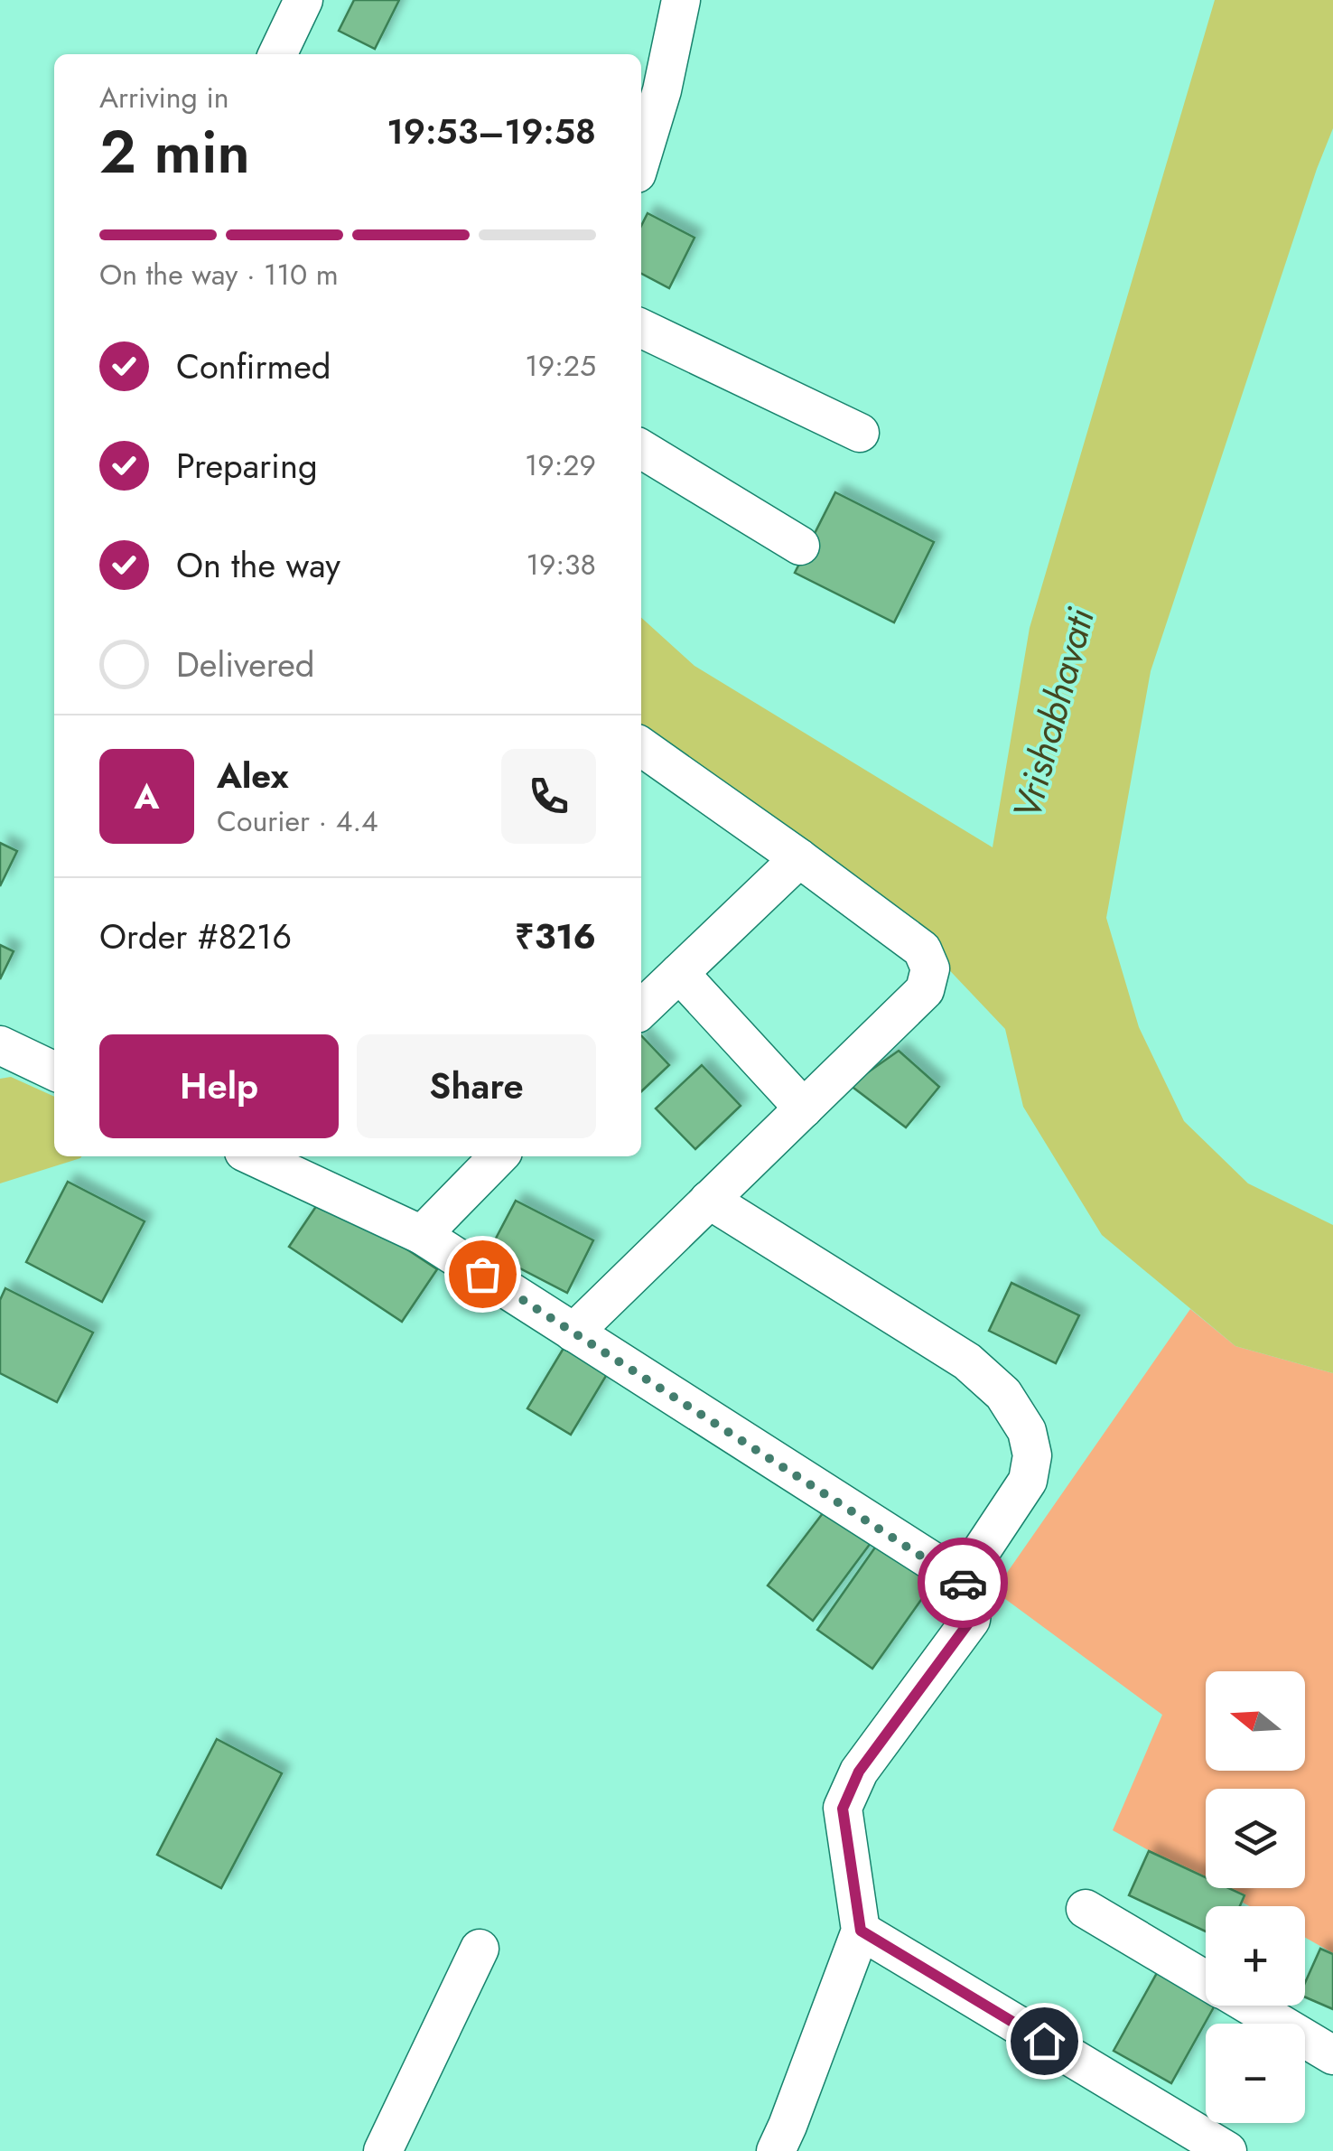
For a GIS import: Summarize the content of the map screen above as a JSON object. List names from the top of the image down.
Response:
{
  "water": ["Vrishabhavati"],
  "north": "left",
  "page": {
    "heading": ["2 min", "Arriving in", "19:53–19:58"],
    "panel": [
      "Alex",
      "Courier · 4.4",
      "Order #8216",
      "₹316"
    ],
    "bar": "On the way · 110 m",
    "list": [
      ["Confirmed", "19:25"],
      ["Preparing", "19:29"],
      ["On the way", "19:38"],
      "Delivered"
    ],
    "round": "A",
    "buttons": ["Help", "Share"],
    "map_buttons": ["+", "−"]
  }
}
